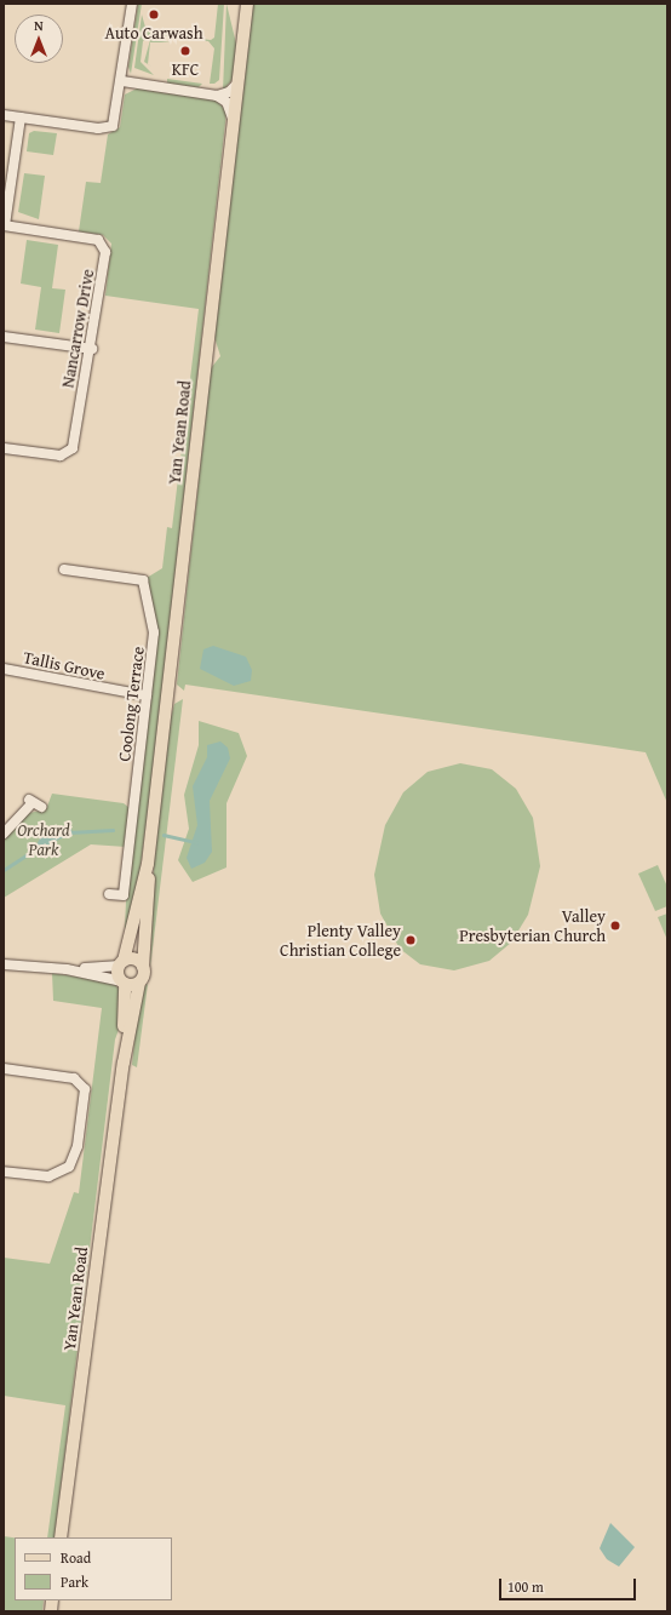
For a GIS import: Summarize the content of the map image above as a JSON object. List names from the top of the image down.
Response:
{
  "streets": {
    "main road": ["Yan Yean Road"],
    "street": ["Nancarrow Drive", "Tallis Grove", "Coolong Terrace"]
  },
  "crossings": [
    ["Tallis Grove", "Coolong Terrace"]
  ],
  "parks": ["Orchard Park"],
  "places": [
    "Auto Carwash",
    "KFC",
    "Valley Presbyterian Church",
    "Plenty Valley Christian College"
  ],
  "legend": ["Road", "Park"],
  "scale_bar": "100 m",
  "north": "top"
}
